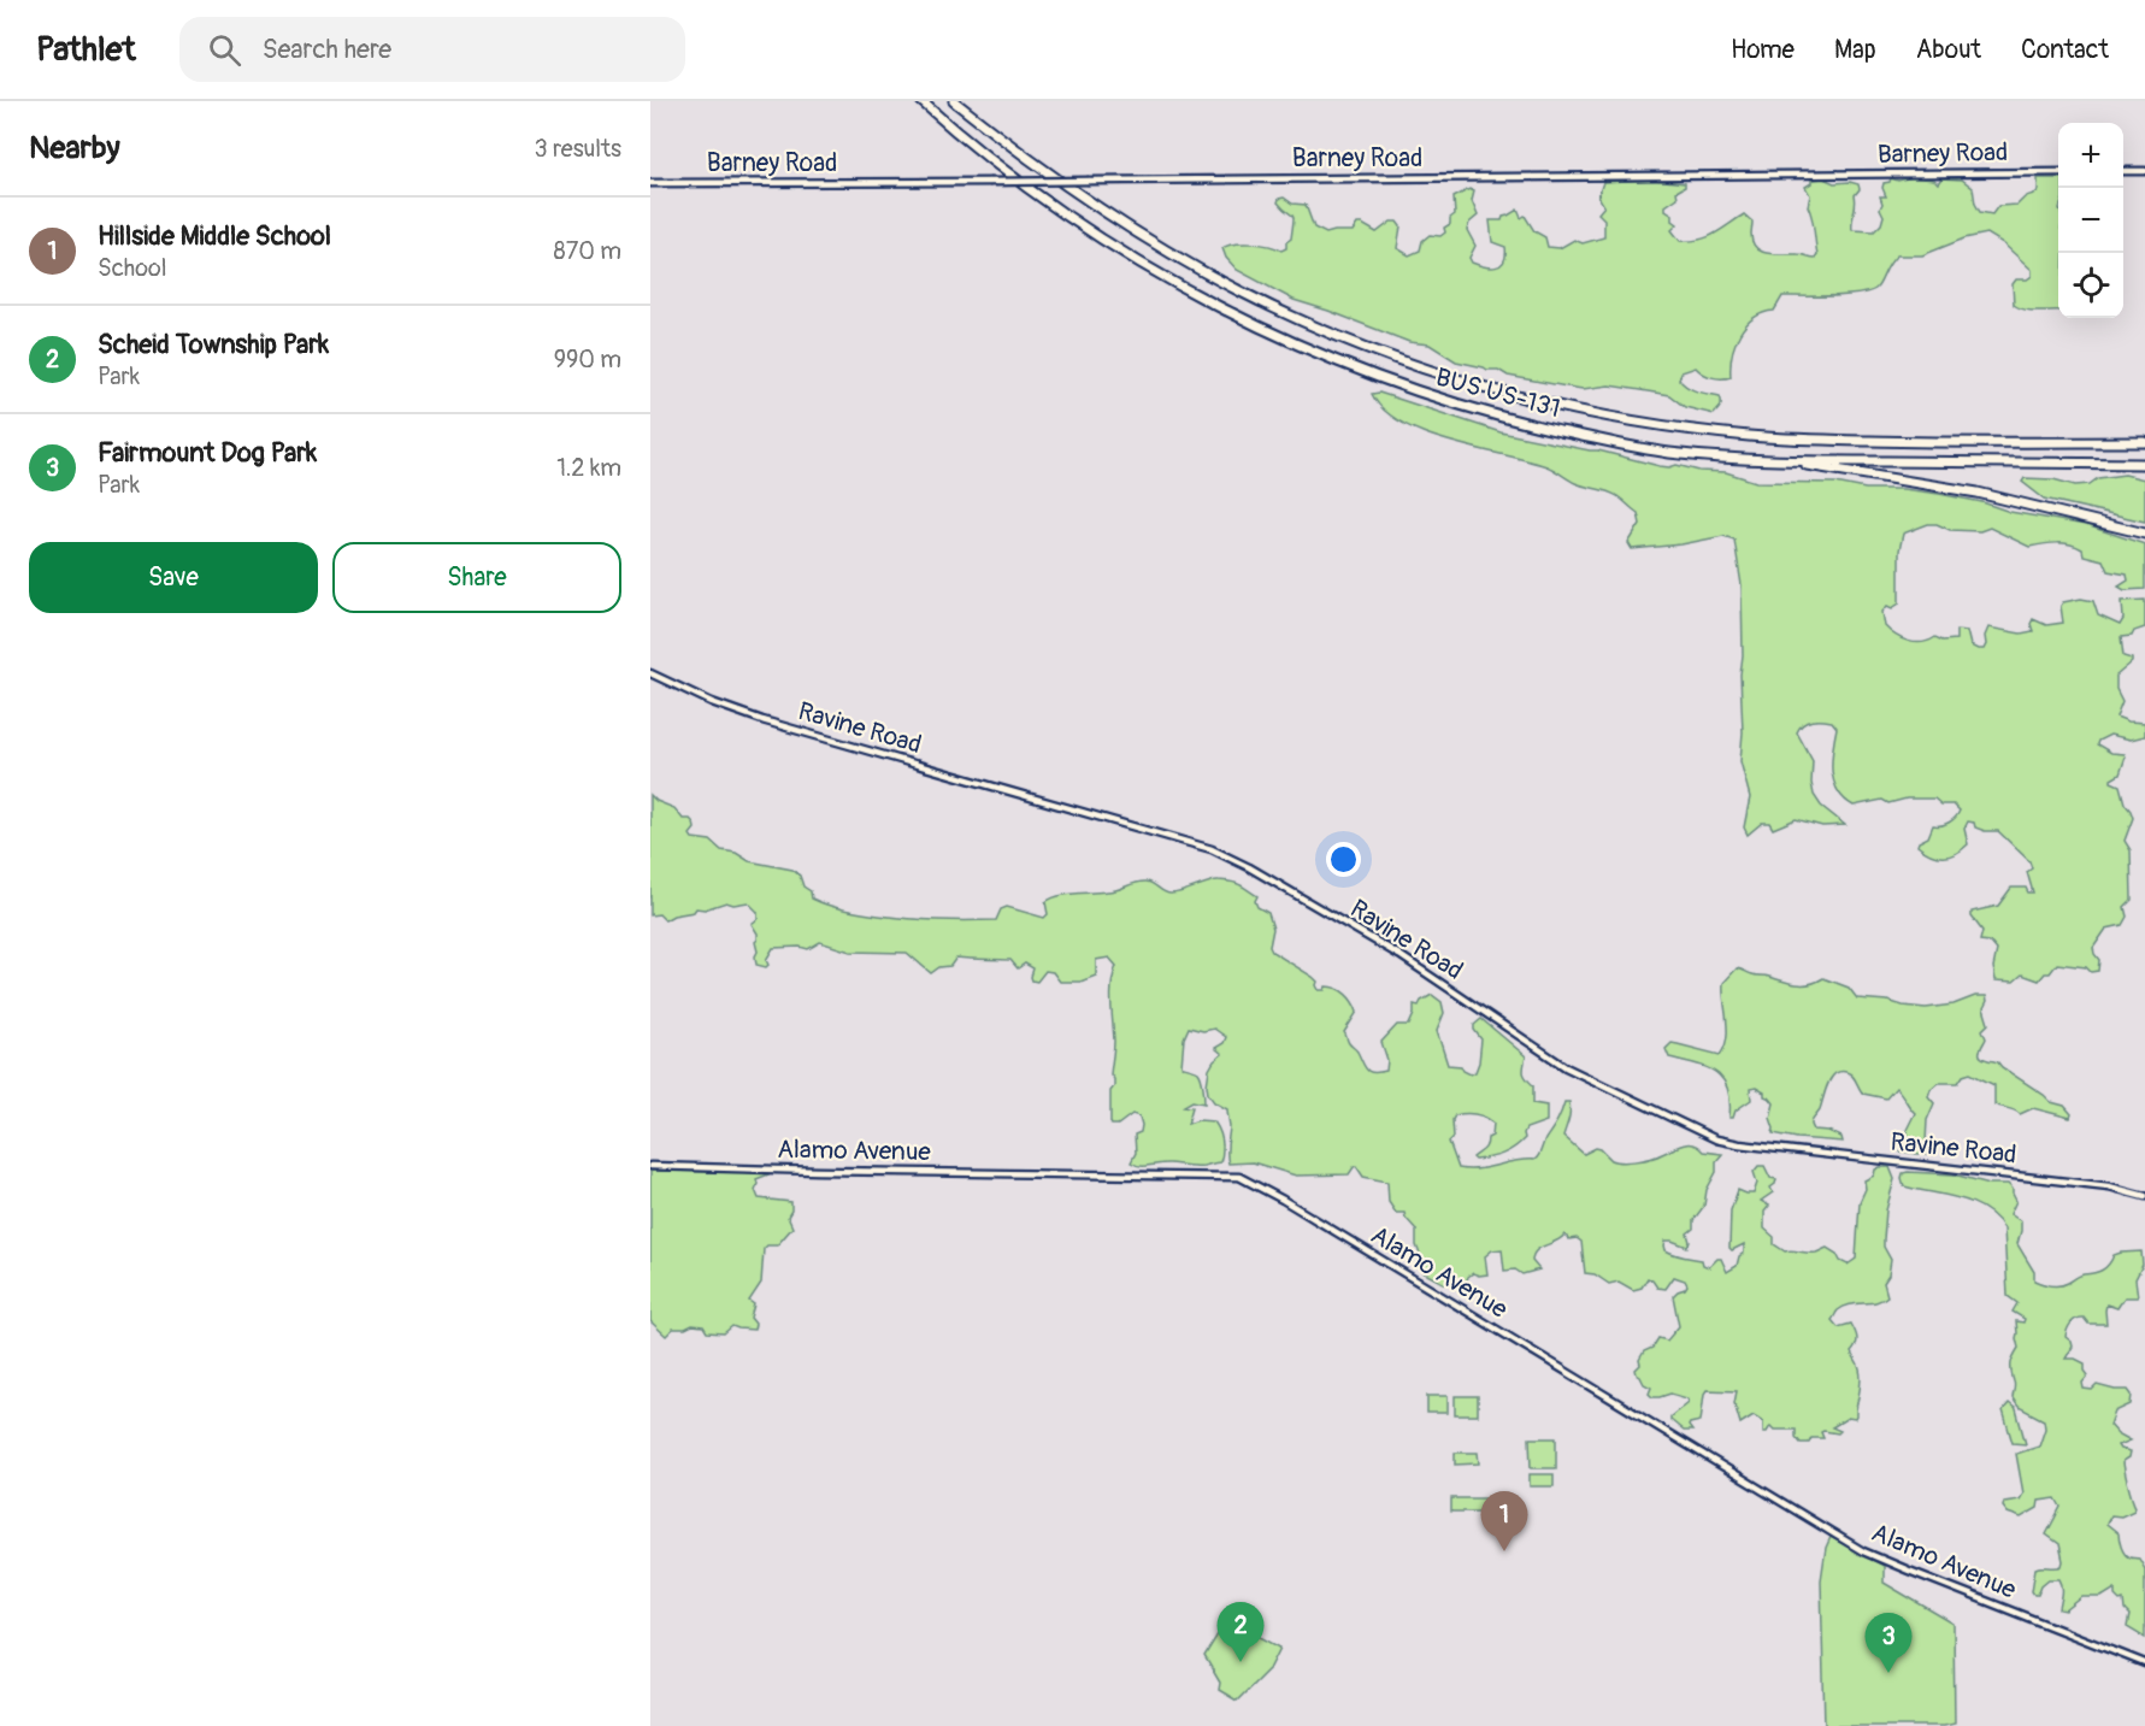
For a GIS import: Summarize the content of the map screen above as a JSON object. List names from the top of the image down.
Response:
{
  "streets": {
    "highway": ["BUS US-131"],
    "street": ["Barney Road", "Ravine Road", "Alamo Avenue"]
  },
  "page": {
    "header": "Pathlet",
    "search": "Search here",
    "nav": [
      "Home",
      "Map",
      "About",
      "Contact"
    ],
    "heading": ["Nearby", "3 results"],
    "map_buttons": ["+", "−"],
    "list": [
      {
        "mark": "1",
        "name": "Hillside Middle School",
        "note": "School",
        "value": "870 m"
      },
      {
        "mark": "2",
        "name": "Scheid Township Park",
        "note": "Park",
        "value": "990 m"
      },
      {
        "mark": "3",
        "name": "Fairmount Dog Park",
        "note": "Park",
        "value": "1.2 km"
      }
    ],
    "buttons": ["Save", "Share"],
    "pins": ["1", "2", "3"]
  }
}
